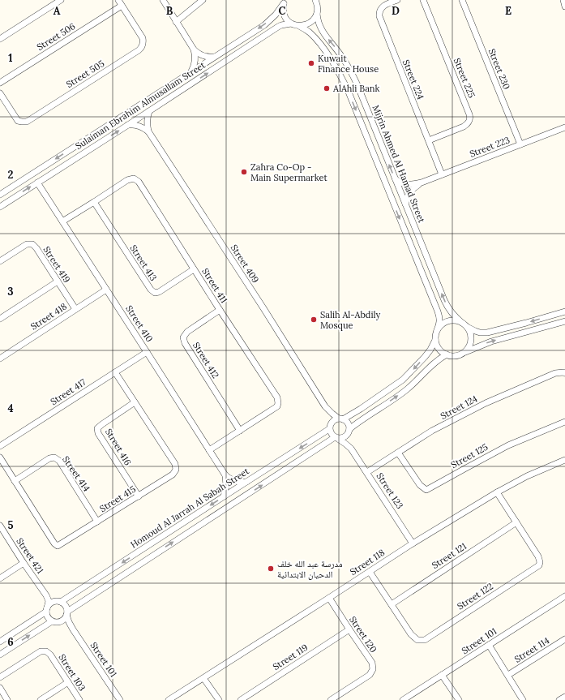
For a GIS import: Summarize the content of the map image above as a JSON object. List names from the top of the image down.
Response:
{
  "streets": {
    "street": [
      "Street 506",
      "Street 230",
      "Street 505",
      "Street 225",
      "Street 224",
      "Sulaiman Ebrahim Almusallam Street",
      "Street 223",
      "Mijrin Ahmed Al Hamad Street",
      "Street 413",
      "Street 409",
      "Street 419",
      "Street 411",
      "Street 418",
      "Street 410",
      "Street 412",
      "Street 417",
      "Street 124",
      "Street 416",
      "Street 125",
      "Street 414",
      "Street 123",
      "Street 415",
      "Homoud Al Jarrah Al Sabah Street",
      "Street 421",
      "Street 121",
      "Street 118",
      "Street 122",
      "Street 120",
      "Street 101",
      "Street 114",
      "Street 119",
      "Street 103"
    ]
  },
  "crossings": [
    ["Street 506", "Street 505"],
    ["Street 230", "Street 223"],
    ["Street 225", "Street 224"],
    ["Street 224", "Street 223"],
    ["Sulaiman Ebrahim Almusallam Street", "Street 410"],
    ["Street 223", "Mijrin Ahmed Al Hamad Street"],
    ["Street 413", "Street 411"],
    ["Street 409", "Street 123"],
    ["Street 409", "Homoud Al Jarrah Al Sabah Street"],
    ["Street 419", "Street 418"],
    ["Street 411", "Street 410"],
    ["Street 411", "Street 412"],
    ["Street 418", "Street 410"],
    ["Street 410", "Street 417"],
    ["Street 417", "Street 415"],
    ["Street 124", "Street 125"],
    ["Street 124", "Street 123"],
    ["Street 416", "Street 415"],
    ["Street 414", "Street 415"],
    ["Street 123", "Homoud Al Jarrah Al Sabah Street"],
    ["Street 123", "Street 118"],
    ["Homoud Al Jarrah Al Sabah Street", "Street 421"],
    ["Homoud Al Jarrah Al Sabah Street", "Street 101"],
    ["Street 421", "Street 101"],
    ["Street 121", "Street 122"],
    ["Street 118", "Street 122"],
    ["Street 118", "Street 120"],
    ["Street 120", "Street 119"]
  ],
  "places": [
    "Kuwait Finance House",
    "AlAhli Bank",
    "Zahra Co-Op - Main Supermarket",
    "Salih Al-Abdily Mosque",
    "مدرسة عبد الله خلف الدحيان الابتدائية"
  ],
  "grid": {
    "columns": [
      "A",
      "B",
      "C",
      "D",
      "E"
    ],
    "rows": [
      "1",
      "2",
      "3",
      "4",
      "5",
      "6"
    ]
  }
}
